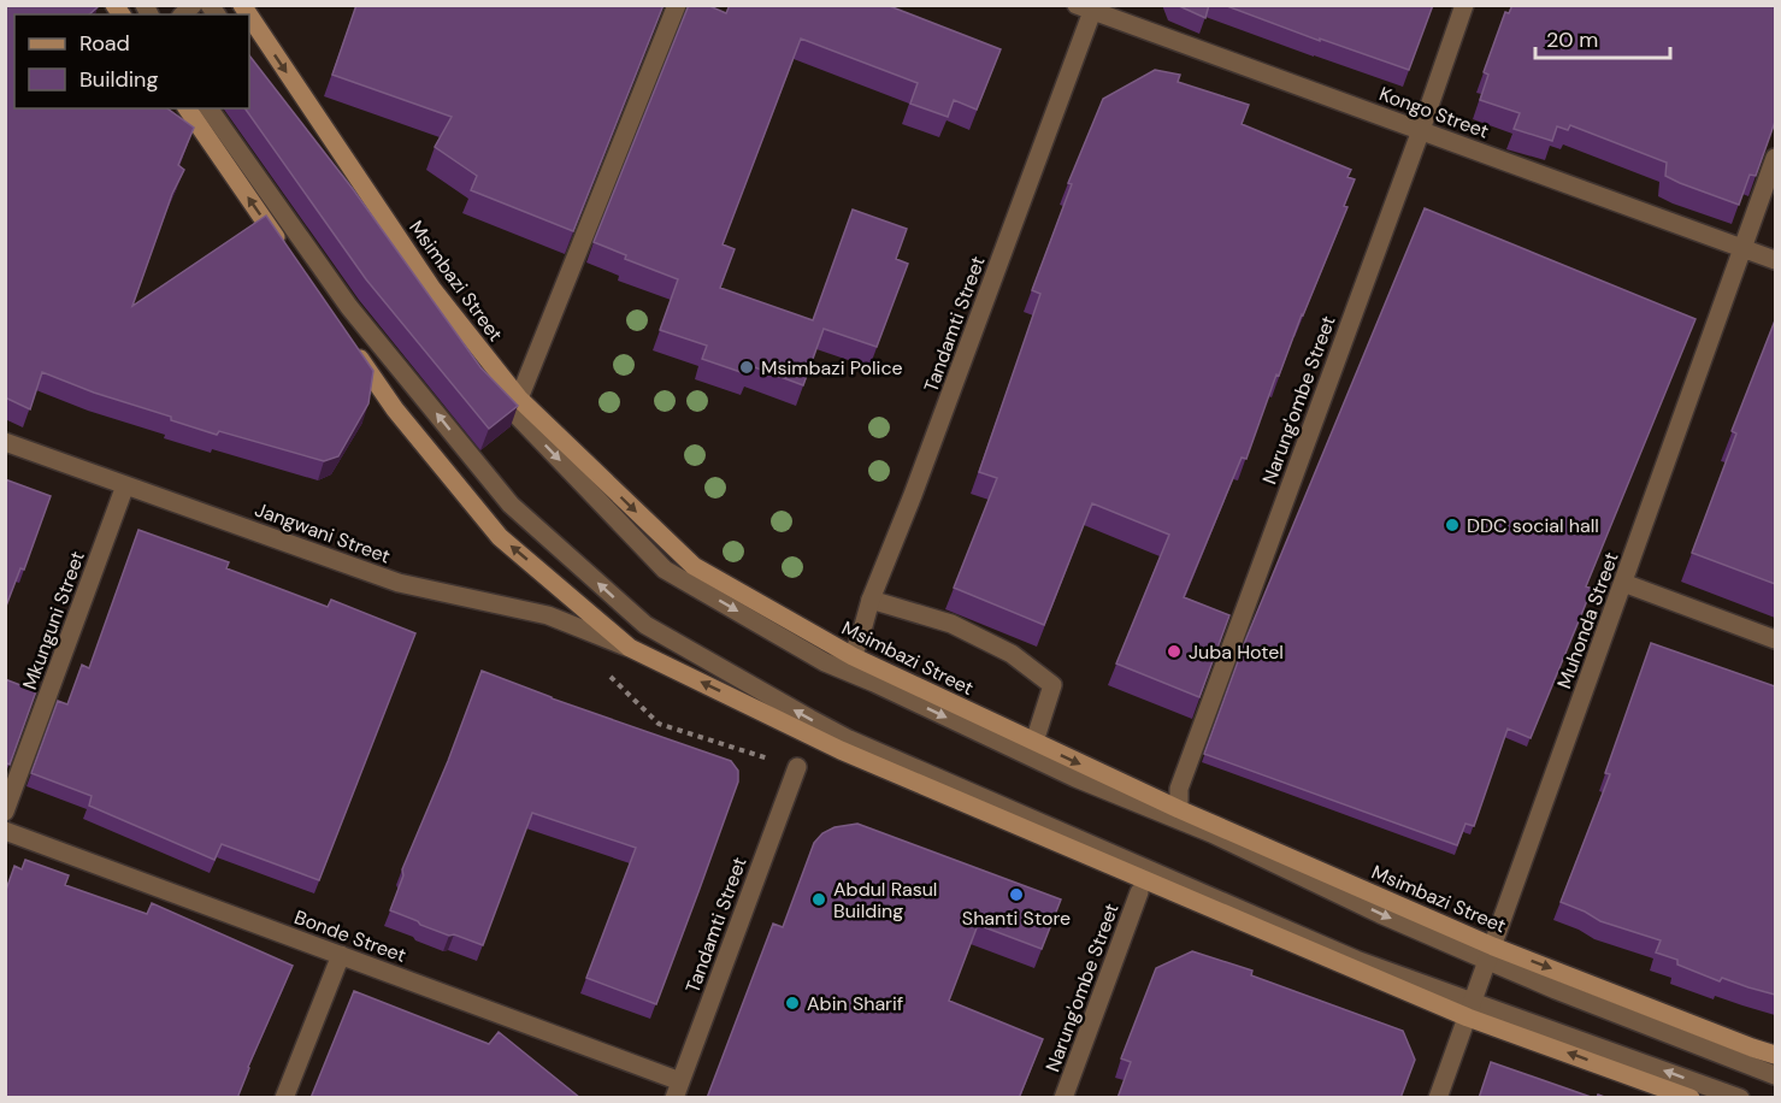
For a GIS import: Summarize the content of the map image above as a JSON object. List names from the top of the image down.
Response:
{
  "streets": {
    "street": [
      "Kongo Street",
      "Msimbazi Street",
      "Tandamti Street",
      "Narung'ombe Street",
      "Jangwani Street",
      "Mkunguni Street",
      "Muhonda Street",
      "Bonde Street"
    ]
  },
  "crossings": [
    ["Kongo Street", "Tandamti Street"],
    ["Kongo Street", "Narung'ombe Street"],
    ["Kongo Street", "Muhonda Street"],
    ["Msimbazi Street", "Tandamti Street"],
    ["Msimbazi Street", "Narung'ombe Street"],
    ["Msimbazi Street", "Muhonda Street"],
    ["Tandamti Street", "Bonde Street"],
    ["Jangwani Street", "Mkunguni Street"]
  ],
  "places": [
    "Msimbazi Police",
    "DDC social hall",
    "Juba Hotel",
    "Shanti Store",
    "Abdul Rasul Building",
    "Abin Sharif"
  ],
  "legend": ["Road", "Building"],
  "scale_bar": "20 m"
}
